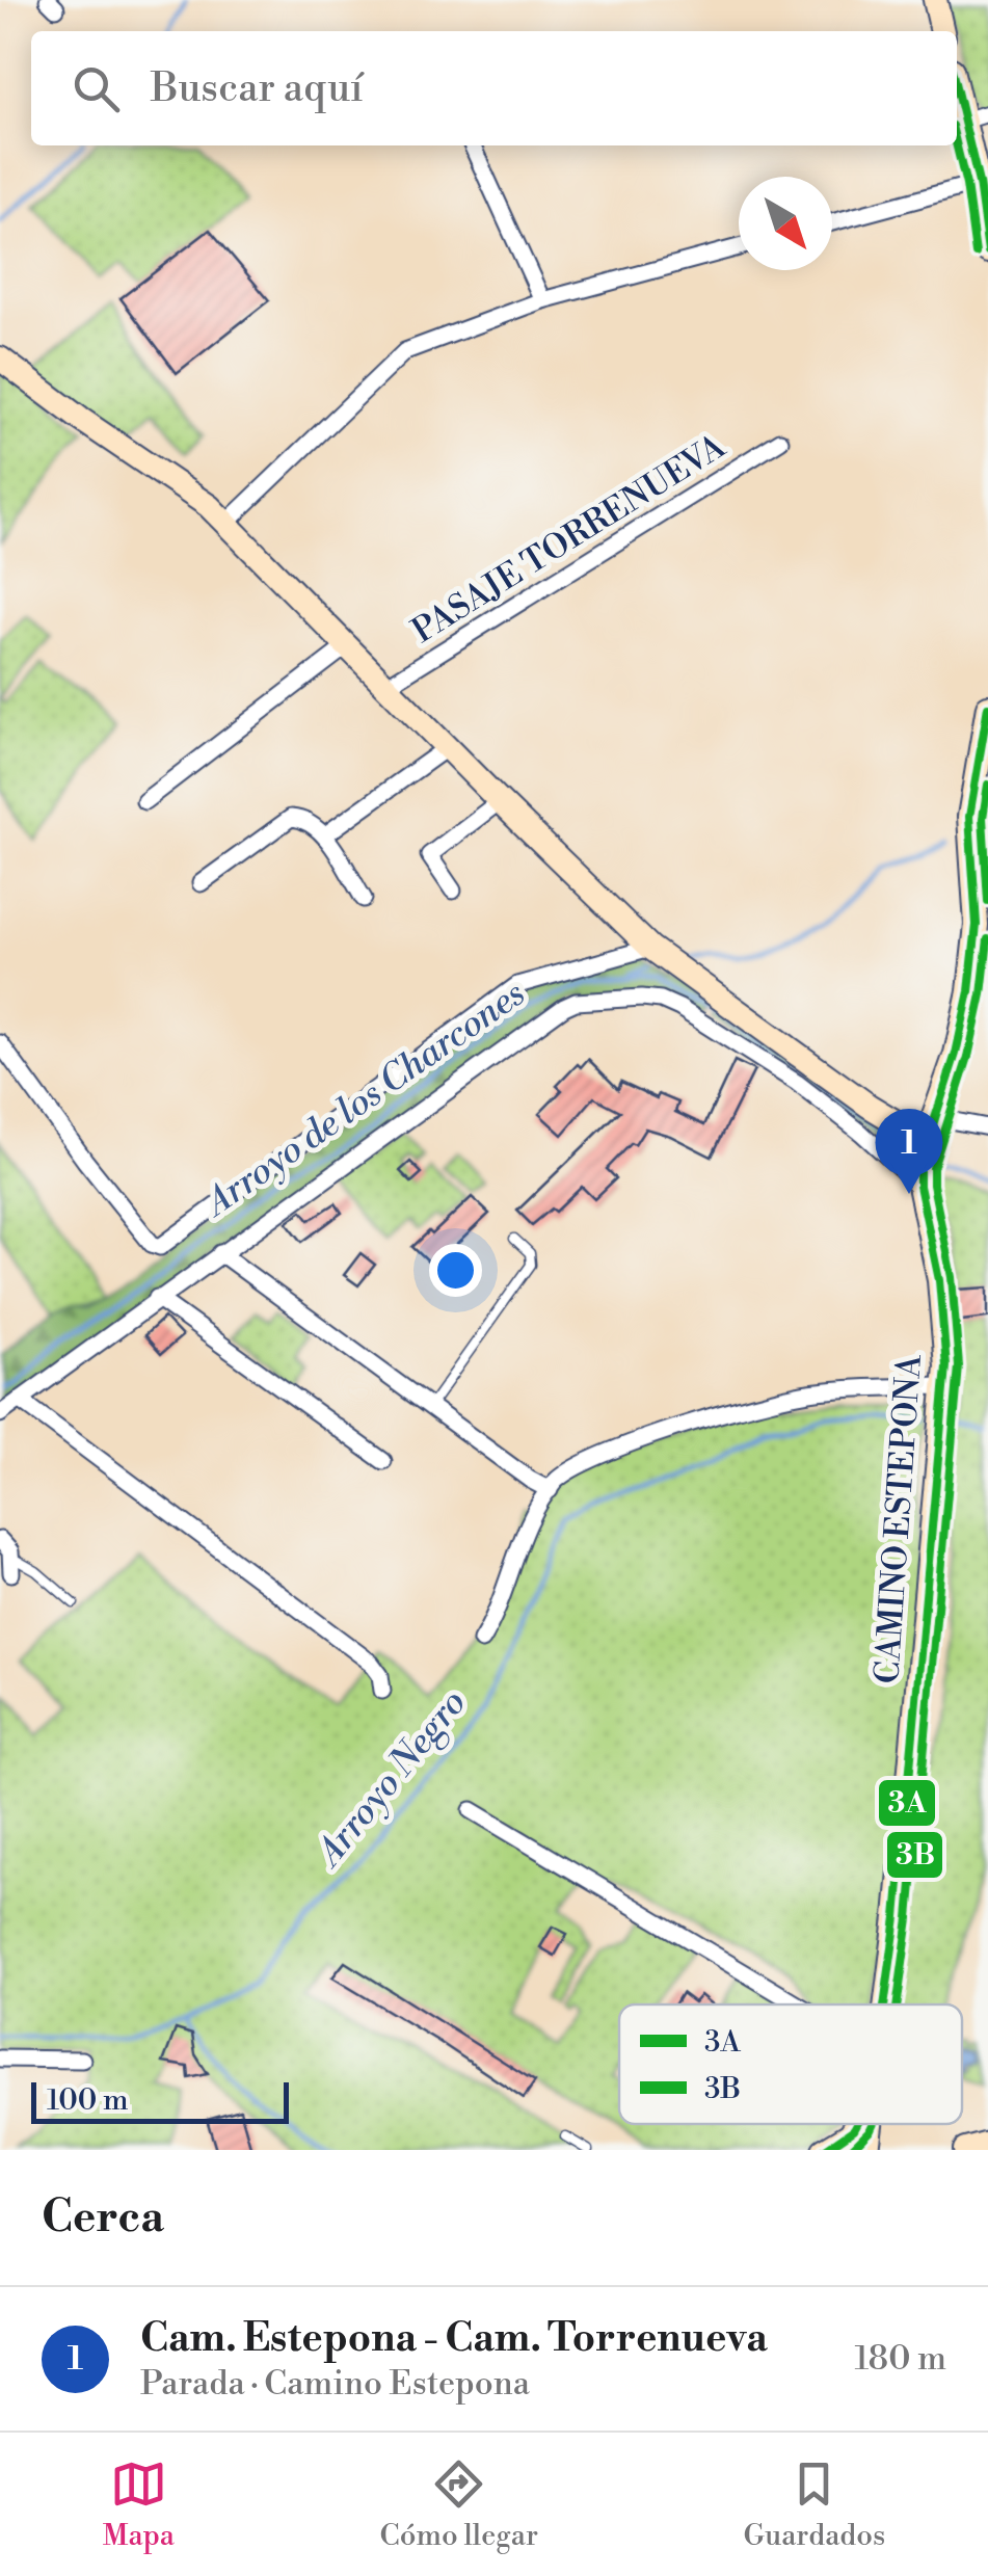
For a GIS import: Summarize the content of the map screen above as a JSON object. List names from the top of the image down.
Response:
{
  "streets": {
    "main road": ["CAMINO ESTEPONA"],
    "street": ["PASAJE TORRENUEVA"]
  },
  "water": ["Arroyo de los Charcones", "Arroyo Negro"],
  "lines": ["transit line 3A", "transit line 3B"],
  "legend": ["3A", "3B"],
  "scale_bar": "100 m",
  "north": "bottom right",
  "page": {
    "search": "Buscar aquí",
    "pins": "1",
    "scale": "100 m",
    "heading": "Cerca",
    "list": [
      {
        "mark": "1",
        "name": "Cam. Estepona - Cam. Torrenueva",
        "note": "Parada · Camino Estepona",
        "value": "180 m"
      }
    ],
    "nav": ["Mapa", "Cómo llegar", "Guardados"]
  }
}
